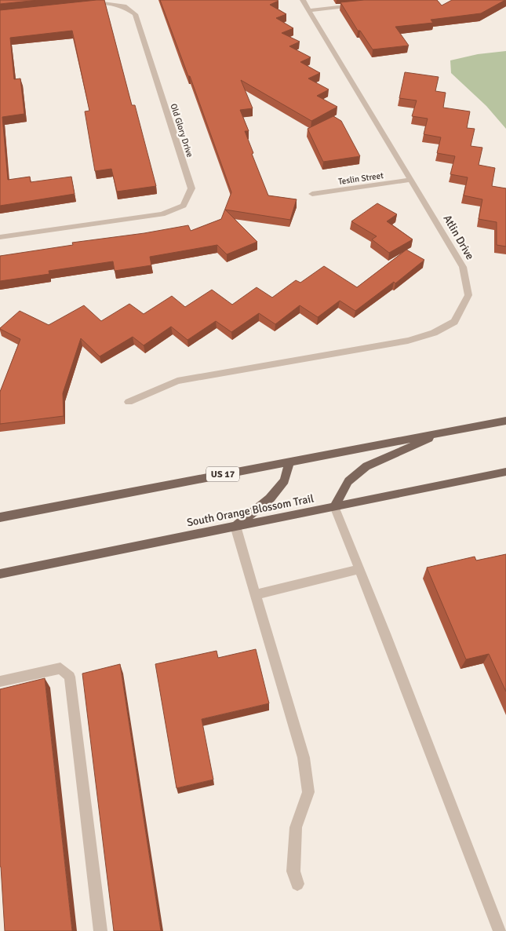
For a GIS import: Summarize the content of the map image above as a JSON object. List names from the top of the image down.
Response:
{
  "streets": {
    "main road": ["US 17", "South Orange Blossom Trail"],
    "street": ["Old Glory Drive", "Teslin Street", "Atlin Drive"]
  },
  "crossings": [
    ["Teslin Street", "Atlin Drive"]
  ]
}
